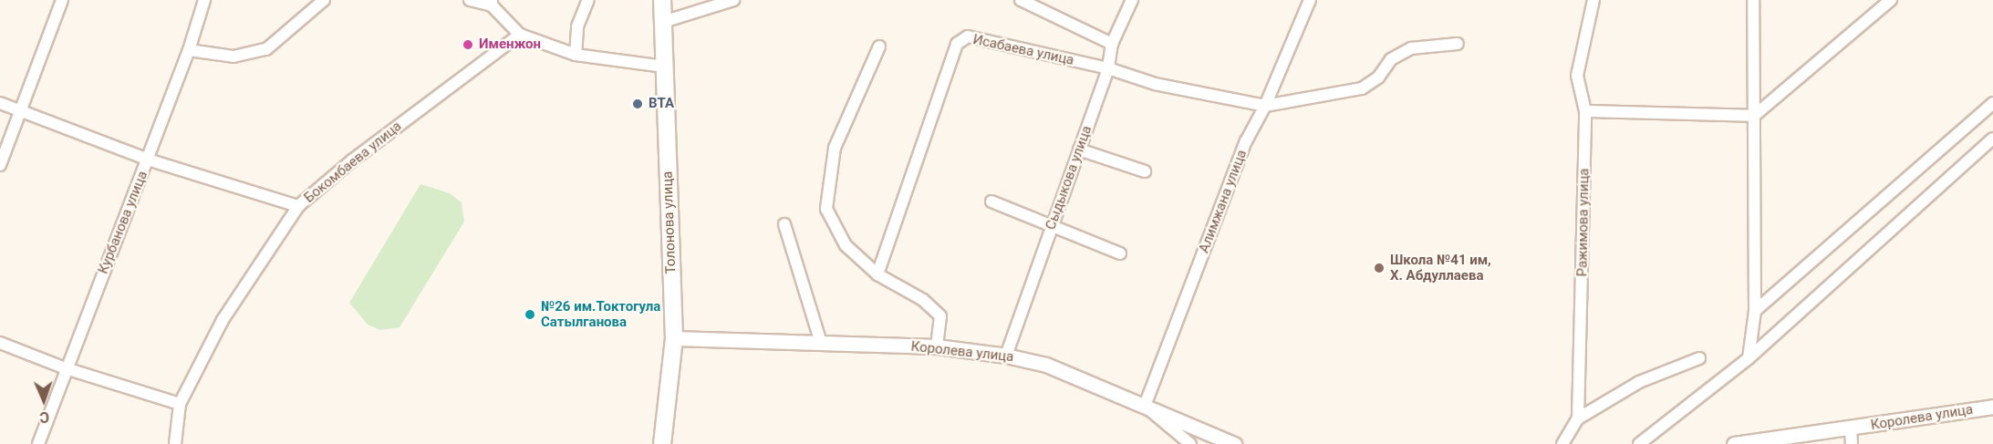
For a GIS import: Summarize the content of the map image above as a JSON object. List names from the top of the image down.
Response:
{
  "streets": {
    "main road": ["Толонова улица"],
    "street": [
      "Исабаева улица",
      "Бокомбаева улица",
      "Сыдыкова улица",
      "Алимжана улица",
      "Курбанова улица",
      "Ражимова улица",
      "Королева улица"
    ]
  },
  "crossings": [
    ["Исабаева улица", "Сыдыкова улица"],
    ["Исабаева улица", "Алимжана улица"],
    ["Сыдыкова улица", "Королева улица"],
    ["Алимжана улица", "Королева улица"],
    ["Толонова улица", "Королева улица"]
  ],
  "places": [
    "Именжон",
    "BTA",
    "Школа №41 им, Х. Абдуллаева",
    "№26 им.Токтогула Сатылганова"
  ],
  "north": "bottom"
}
